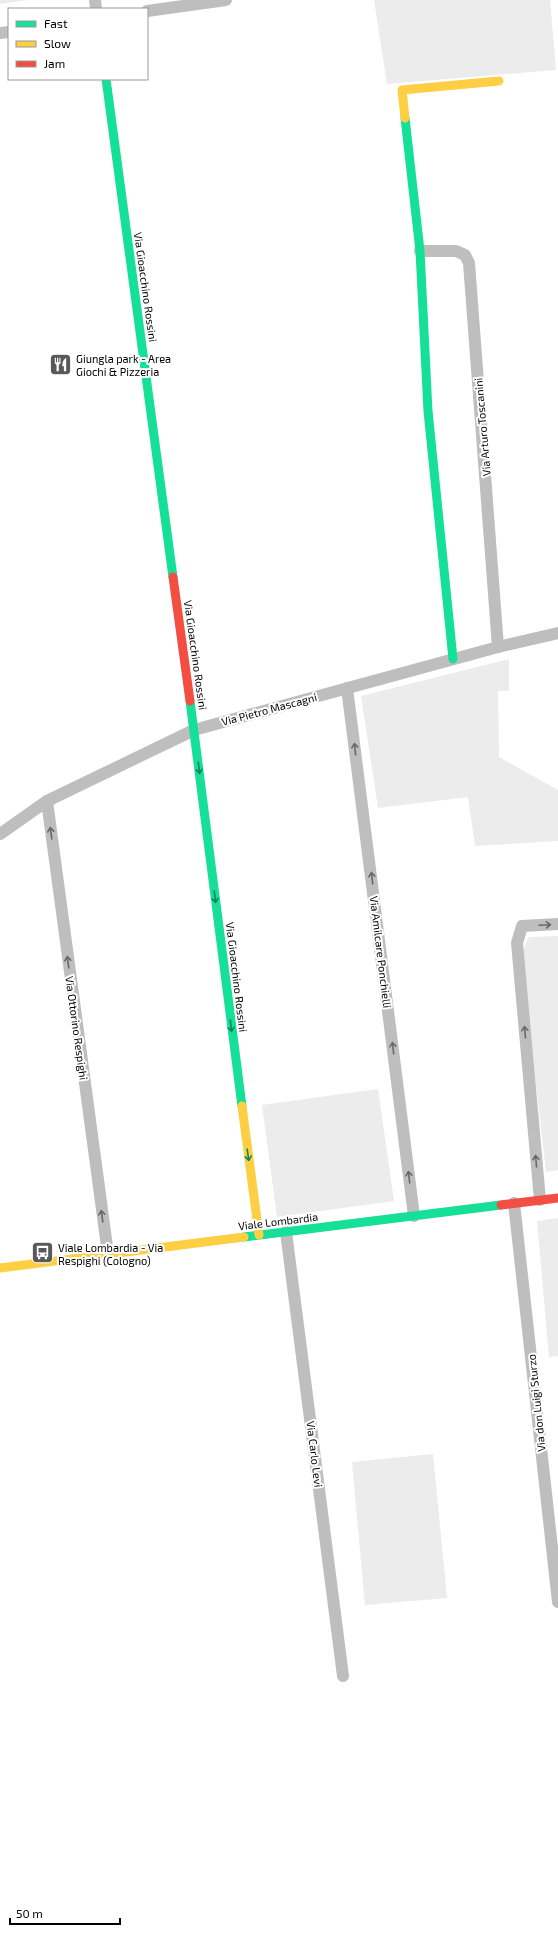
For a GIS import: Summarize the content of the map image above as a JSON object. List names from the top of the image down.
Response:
{
  "streets": {
    "street": [
      "Via Gioacchino Rossini",
      "Via Arturo Toscanini",
      "Via Pietro Mascagni",
      "Via Amilcare Ponchielli",
      "Via Ottorino Respighi",
      "Viale Lombardia",
      "Via don Luigi Sturzo",
      "Via Carlo Levi"
    ]
  },
  "crossings": [
    ["Via Gioacchino Rossini", "Via Pietro Mascagni"],
    ["Via Gioacchino Rossini", "Viale Lombardia"],
    ["Via Arturo Toscanini", "Via Pietro Mascagni"],
    ["Via Pietro Mascagni", "Via Amilcare Ponchielli"],
    ["Via Pietro Mascagni", "Via Ottorino Respighi"],
    ["Via Amilcare Ponchielli", "Viale Lombardia"],
    ["Via Ottorino Respighi", "Viale Lombardia"],
    ["Viale Lombardia", "Via don Luigi Sturzo"],
    ["Viale Lombardia", "Via Carlo Levi"]
  ],
  "one_way": ["Via Gioacchino Rossini", "Via Amilcare Ponchielli", "Via Ottorino Respighi"],
  "places": {
    "restaurant": ["Giungla park - Area Giochi & Pizzeria"],
    "bus stop": ["Viale Lombardia - Via Respighi (Cologno)"]
  },
  "legend": ["Fast", "Slow", "Jam"],
  "scale_bar": "50 m"
}
